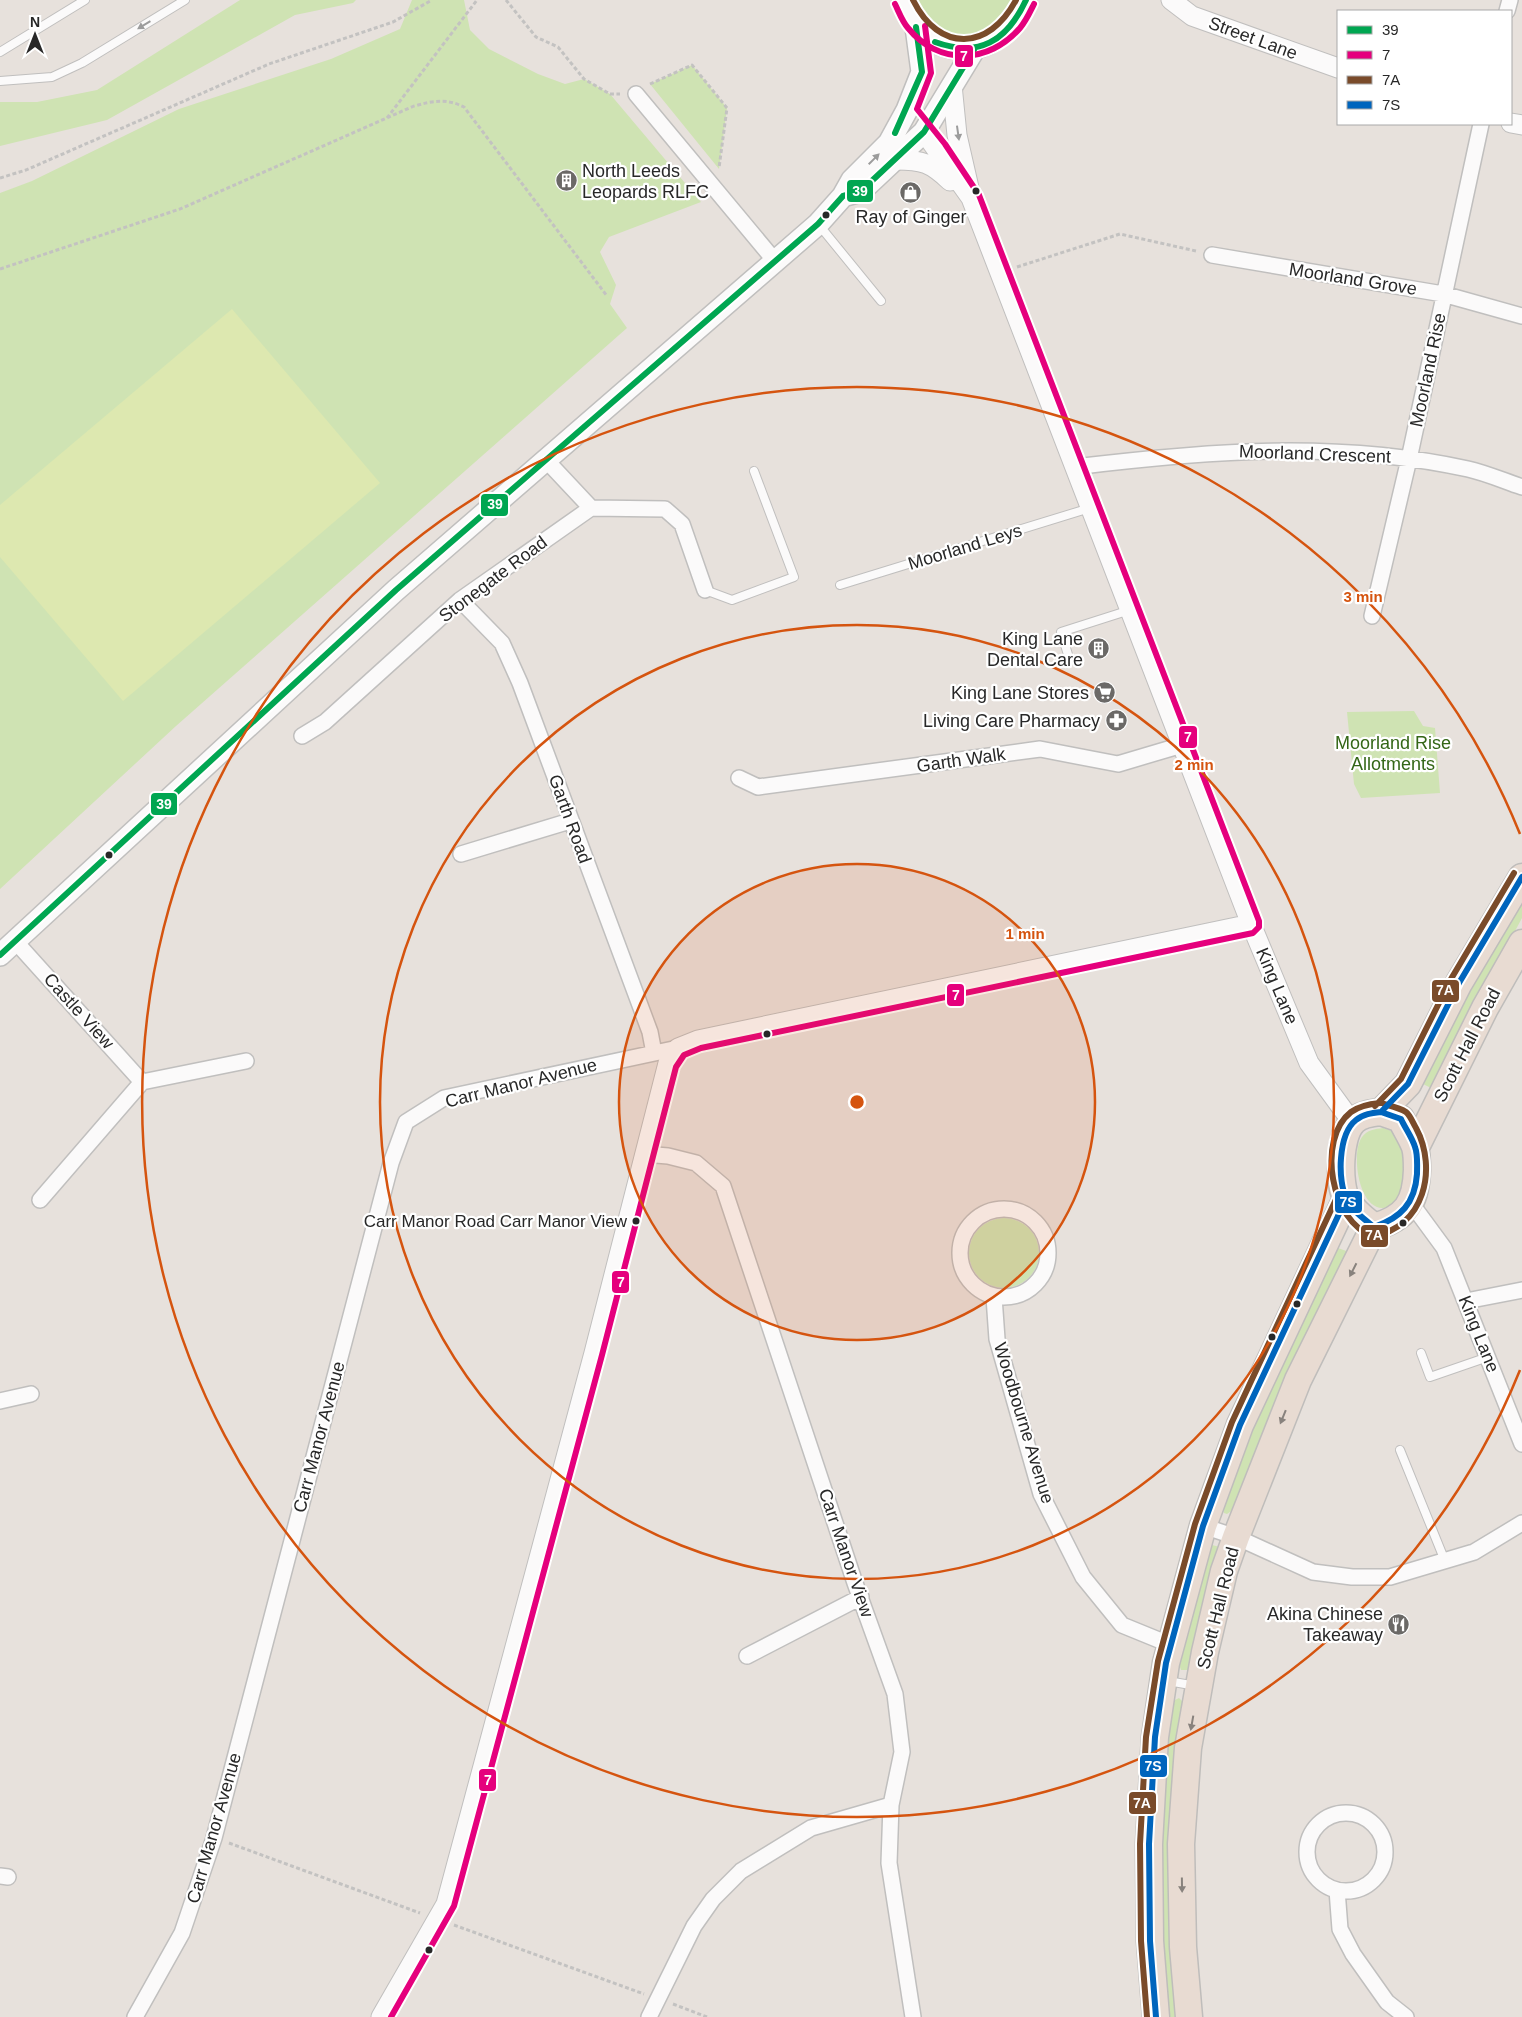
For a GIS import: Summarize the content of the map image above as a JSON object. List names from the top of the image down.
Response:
{
  "streets": {
    "highway": ["Scott Hall Road"],
    "street": [
      "Street Lane",
      "Moorland Grove",
      "Moorland Rise",
      "Moorland Crescent",
      "Stonegate Road",
      "Garth Walk",
      "Garth Road",
      "King Lane",
      "Castle View",
      "Carr Manor Avenue",
      "Woodbourne Avenue",
      "Carr Manor View"
    ],
    "lane": ["Moorland Leys"]
  },
  "crossings": [
    ["Moorland Grove", "Moorland Rise"],
    ["Moorland Rise", "Moorland Crescent"],
    ["Moorland Crescent", "King Lane"],
    ["Moorland Leys", "King Lane"],
    ["Stonegate Road", "Garth Road"],
    ["Garth Walk", "King Lane"],
    ["Garth Road", "Carr Manor Avenue"],
    ["King Lane", "Scott Hall Road"],
    ["Scott Hall Road", "Woodbourne Avenue"]
  ],
  "parks": ["Moorland Rise Allotments"],
  "places": {
    "building": ["North Leeds Leopards RLFC", "King Lane Dental Care"],
    "shop": ["Ray of Ginger"],
    "supermarket": ["King Lane Stores"],
    "pharmacy": ["Living Care Pharmacy"],
    "other": ["Carr Manor Road Carr Manor View"],
    "restaurant": ["Akina Chinese Takeaway"]
  },
  "lines": [
    "transit line 39",
    "transit line 7A",
    "transit line 7",
    "transit line 7S"
  ],
  "legend": [
    "39",
    "7",
    "7A",
    "7S"
  ],
  "north": "top",
  "rings": ["3 min", "2 min", "1 min"]
}
